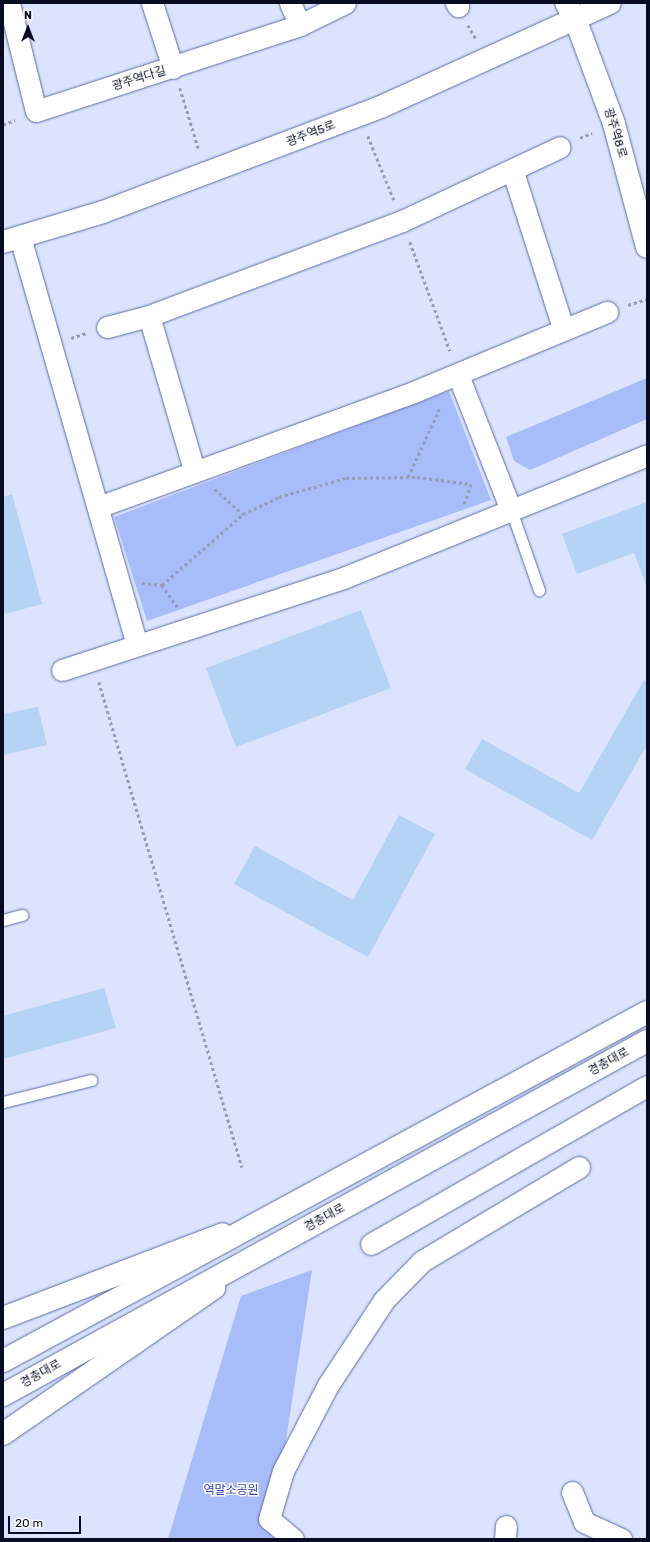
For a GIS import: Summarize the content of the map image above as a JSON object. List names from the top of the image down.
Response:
{
  "streets": {
    "street": [
      "광주역다길",
      "광주역8로",
      "광주역5로",
      "경충대로"
    ]
  },
  "crossings": [
    ["광주역8로", "광주역5로"]
  ],
  "parks": ["역말소공원"],
  "scale_bar": "20 m",
  "north": "top"
}
